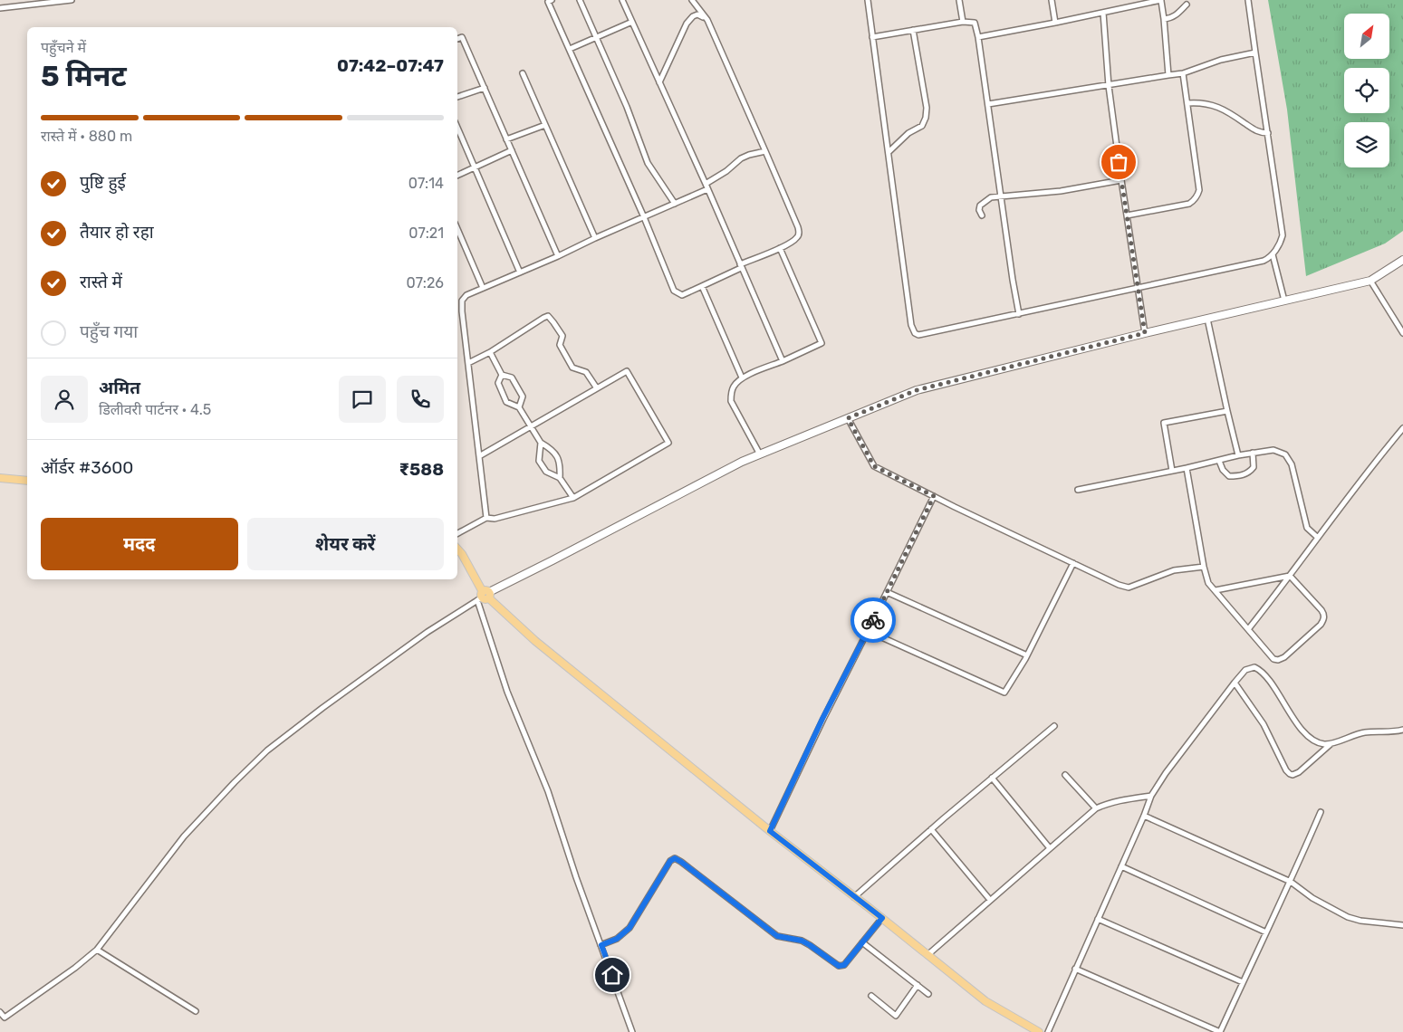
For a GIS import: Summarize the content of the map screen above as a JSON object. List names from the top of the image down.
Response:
{
  "north": "top right",
  "page": {
    "heading": ["5 मिनट", "पहुँचने में", "07:42–07:47"],
    "panel": [
      "अमित",
      "डिलीवरी पार्टनर · 4.5",
      "ऑर्डर #3600",
      "₹588"
    ],
    "bar": "रास्ते में · 880 m",
    "list": [
      ["पुष्टि हुई", "07:14"],
      ["तैयार हो रहा", "07:21"],
      ["रास्ते में", "07:26"],
      "पहुँच गया"
    ],
    "buttons": ["मदद", "शेयर करें"]
  }
}
